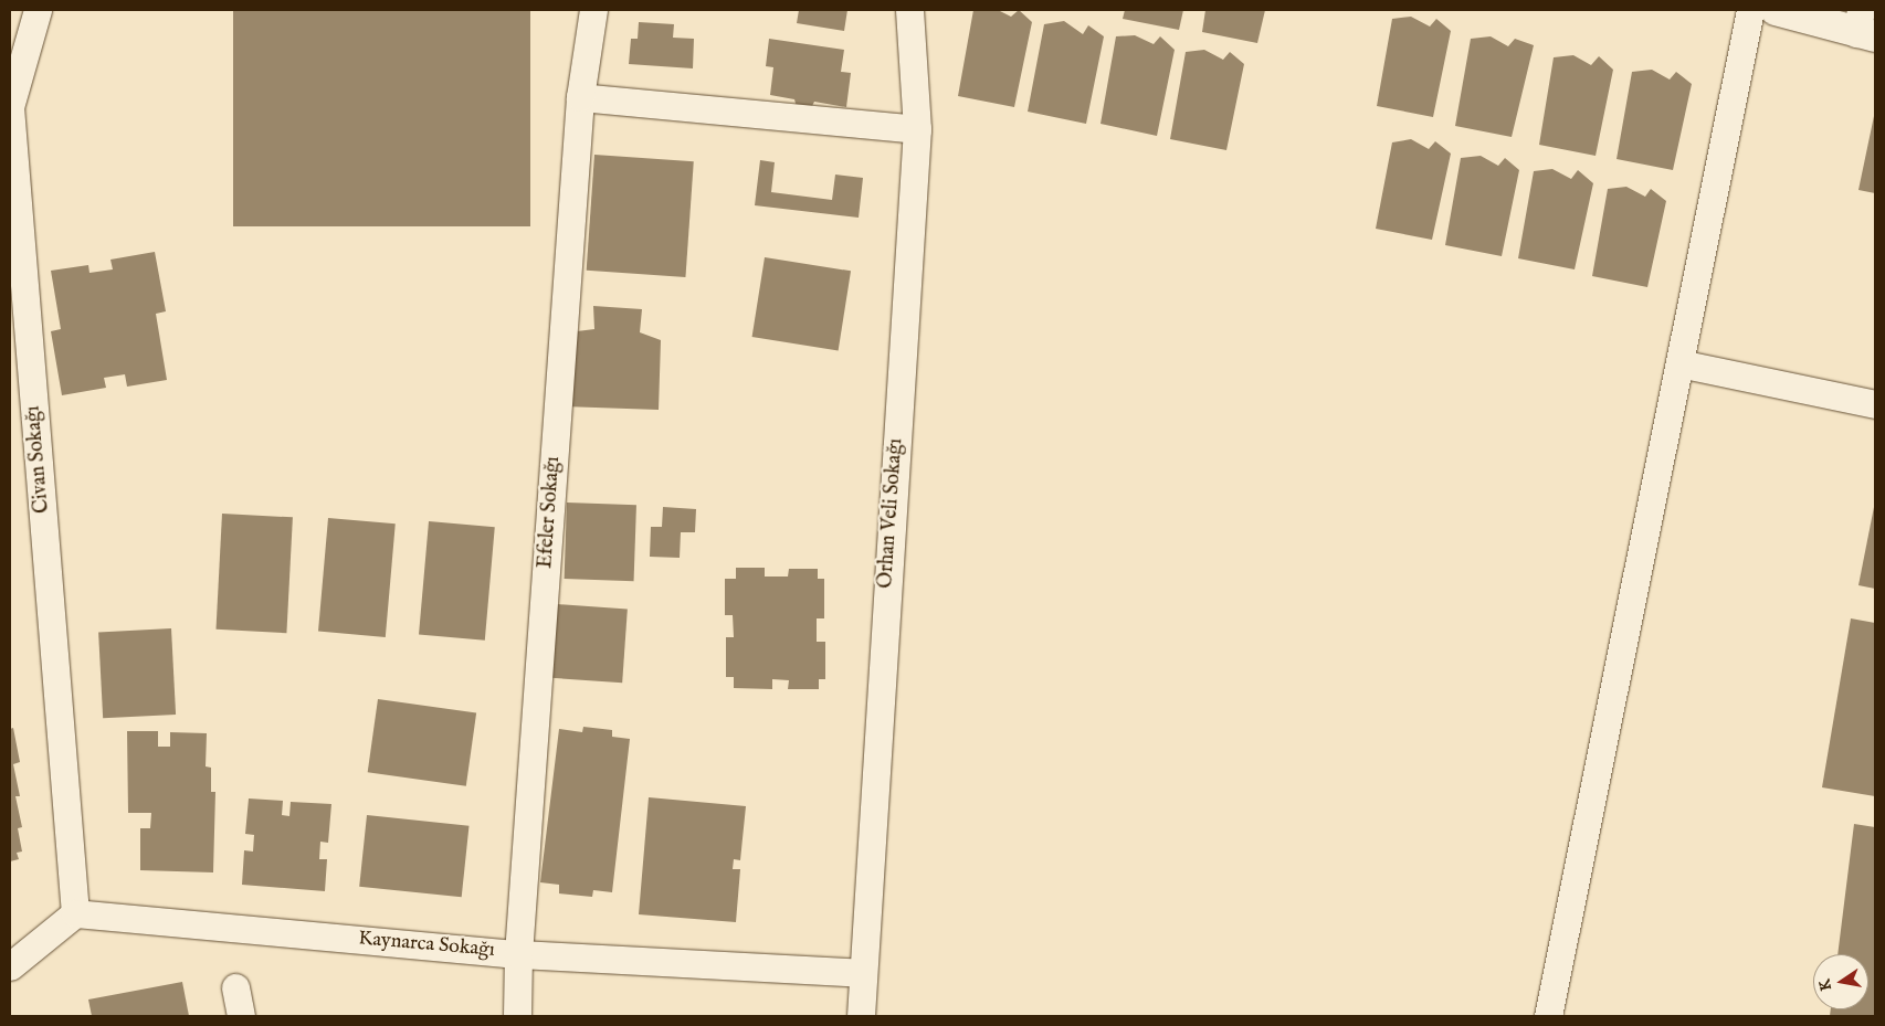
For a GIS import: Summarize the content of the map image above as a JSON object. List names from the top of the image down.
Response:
{
  "streets": {
    "street": [
      "Civan Sokağı",
      "Efeler Sokağı",
      "Orhan Veli Sokağı",
      "Kaynarca Sokağı"
    ]
  },
  "crossings": [
    ["Civan Sokağı", "Kaynarca Sokağı"],
    ["Efeler Sokağı", "Kaynarca Sokağı"],
    ["Orhan Veli Sokağı", "Kaynarca Sokağı"]
  ],
  "north": "left"
}
